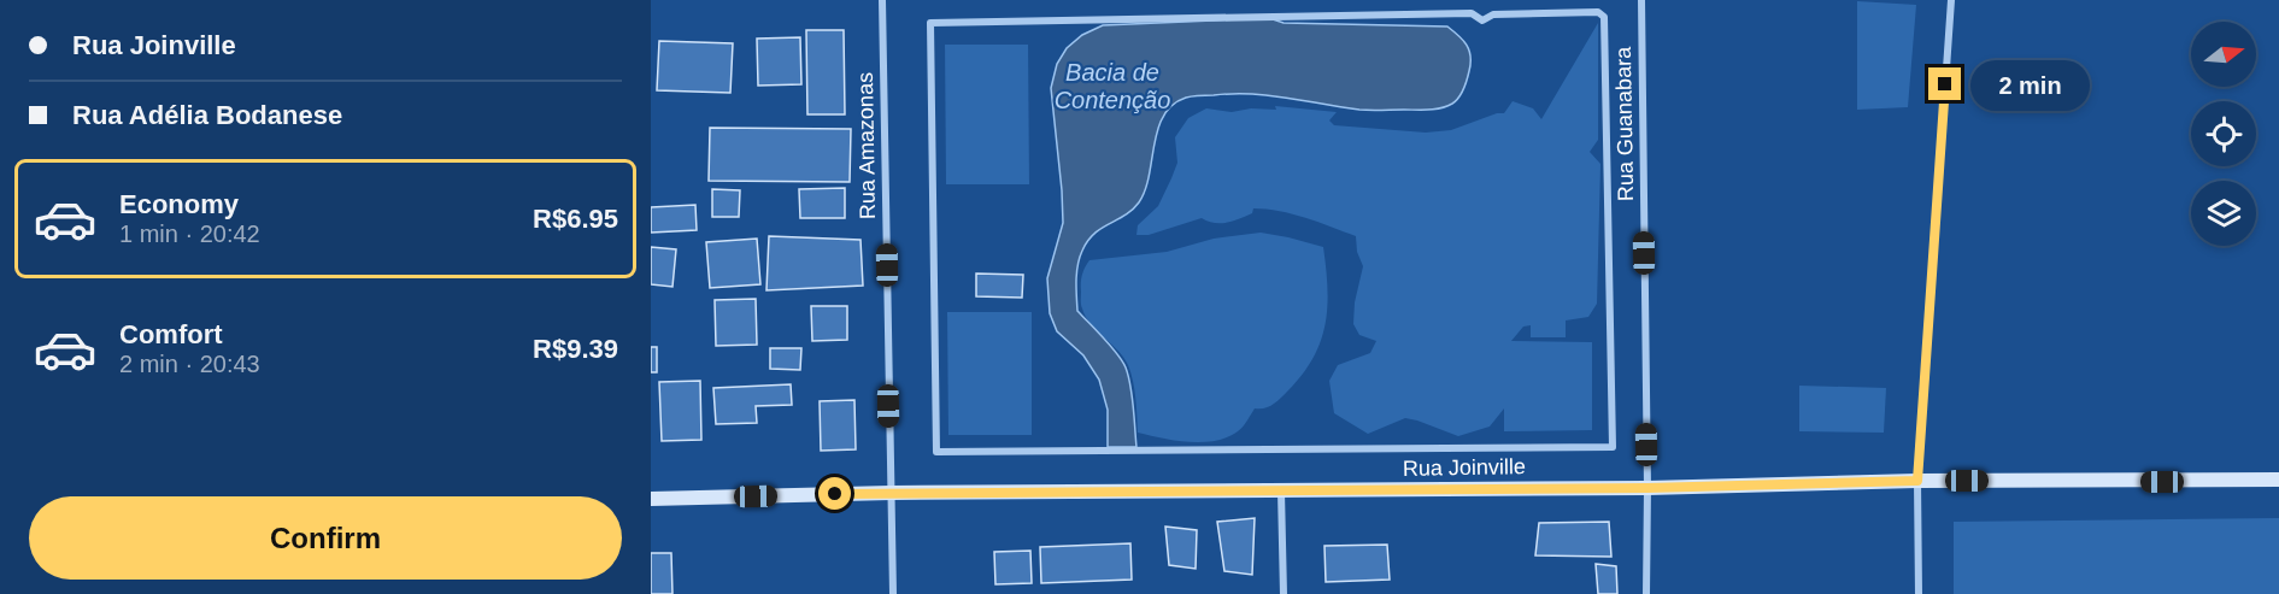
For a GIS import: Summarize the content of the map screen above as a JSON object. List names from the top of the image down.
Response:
{
  "streets": {
    "street": ["Rua Guanabara", "Rua Amazonas", "Rua Joinville"]
  },
  "crossings": [
    ["Rua Guanabara", "Rua Joinville"],
    ["Rua Amazonas", "Rua Joinville"]
  ],
  "water": ["Bacia de Contenção"],
  "north": "right",
  "page": {
    "banner": ["Rua Joinville", "Rua Adélia Bodanese"],
    "bubble": "2 min",
    "list": [
      {
        "name": "Economy",
        "note": "1 min · 20:42",
        "value": "R$6.95"
      },
      {
        "name": "Comfort",
        "note": "2 min · 20:43",
        "value": "R$9.39"
      }
    ],
    "buttons": "Confirm"
  }
}
